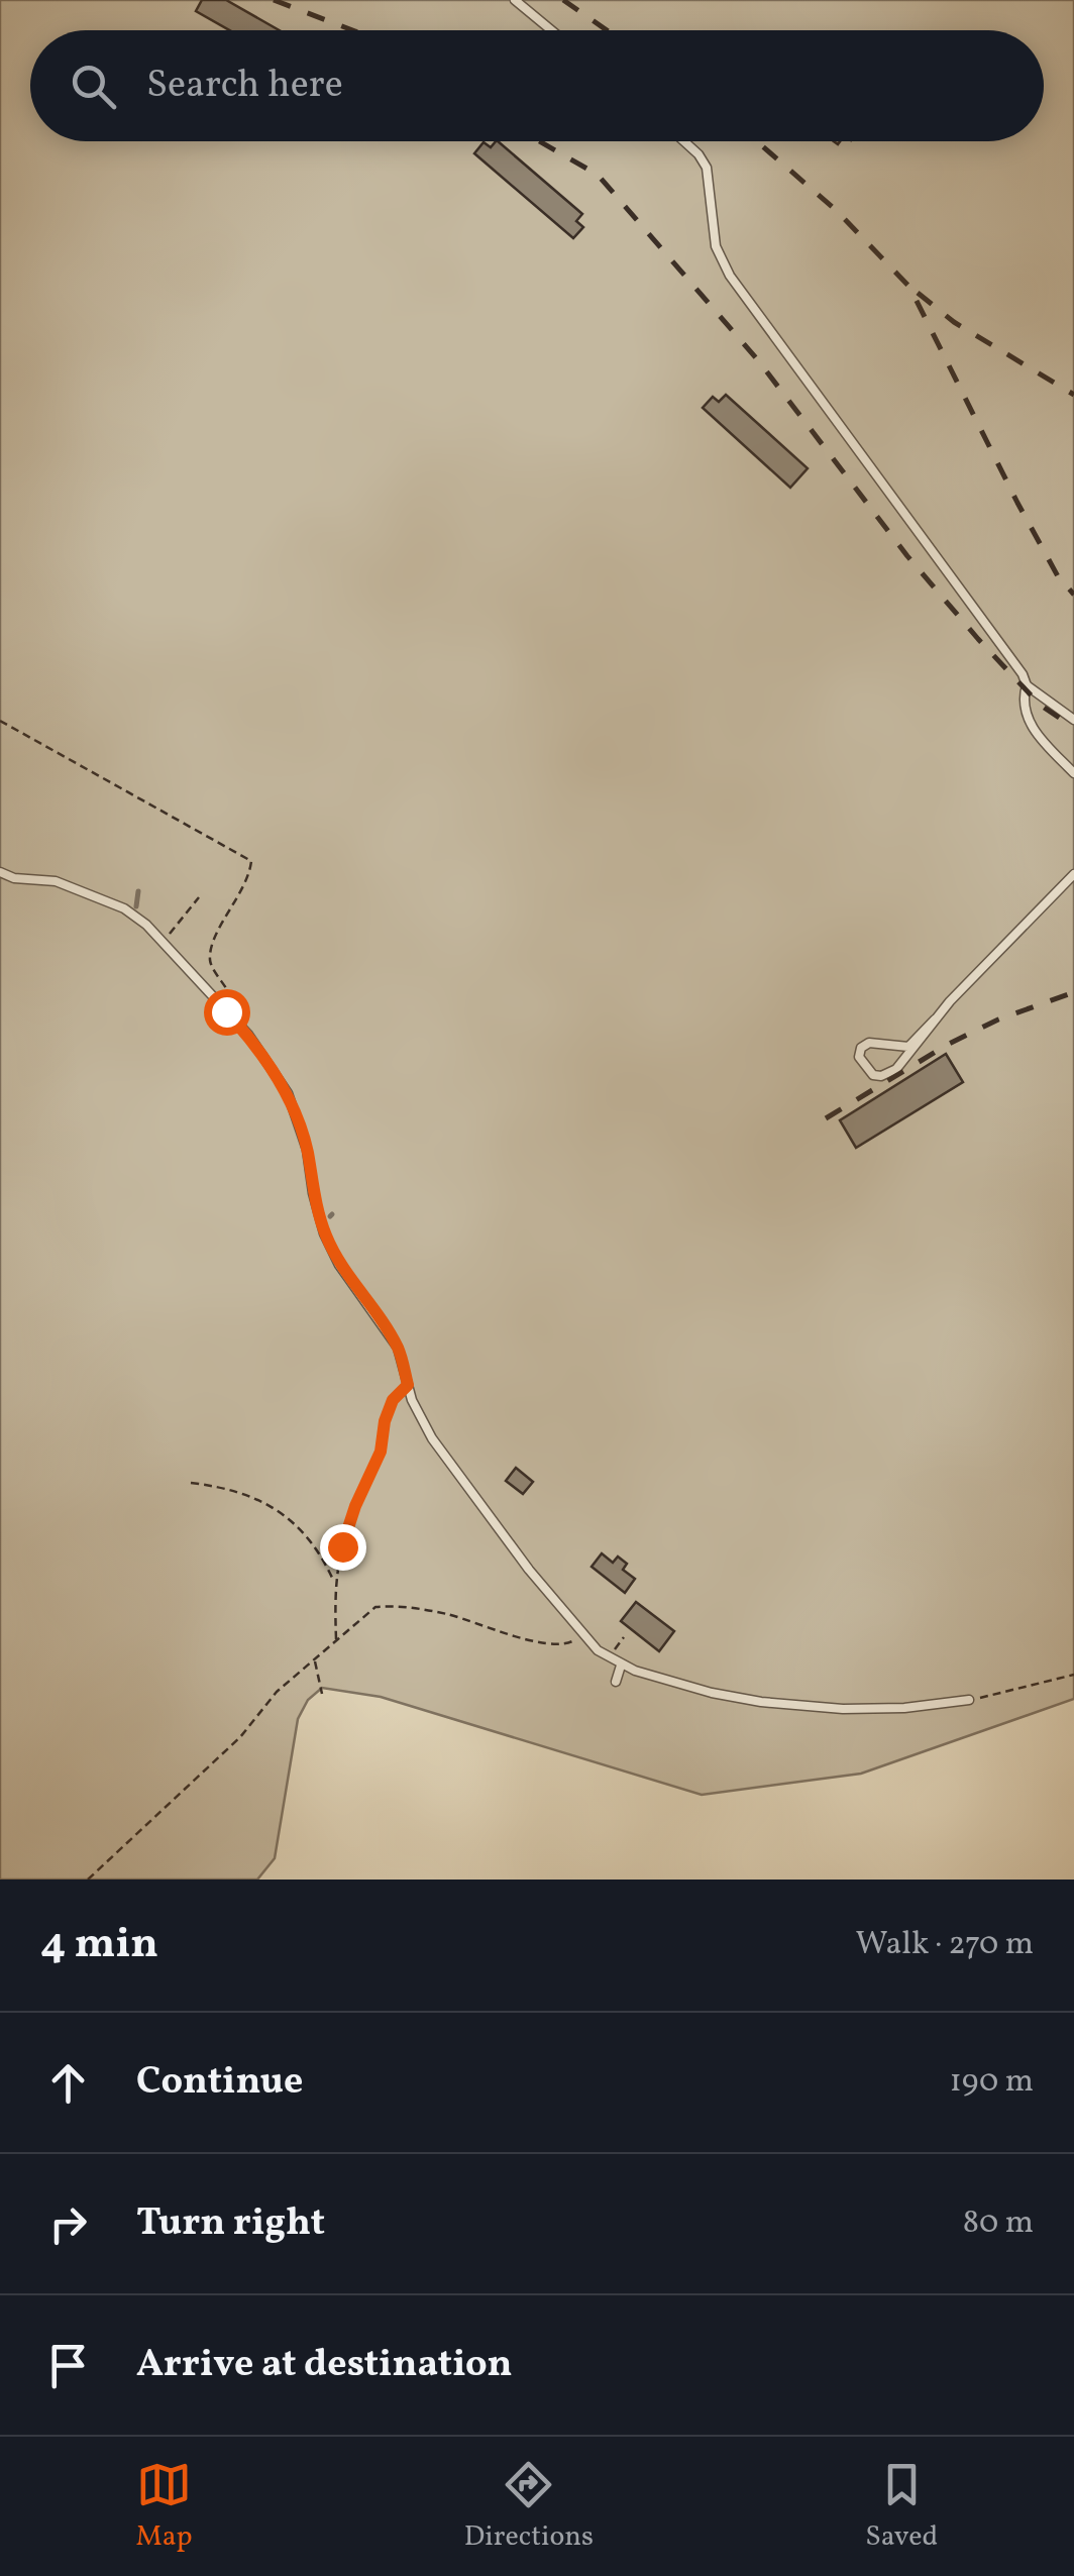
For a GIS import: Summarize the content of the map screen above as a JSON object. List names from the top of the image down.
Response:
{
  "page": {
    "search": "Search here",
    "heading": ["4 min", "Walk · 270 m"],
    "list": [
      ["Continue", "190 m"],
      ["Turn right", "80 m"],
      "Arrive at destination"
    ],
    "nav": ["Map", "Directions", "Saved"]
  }
}
